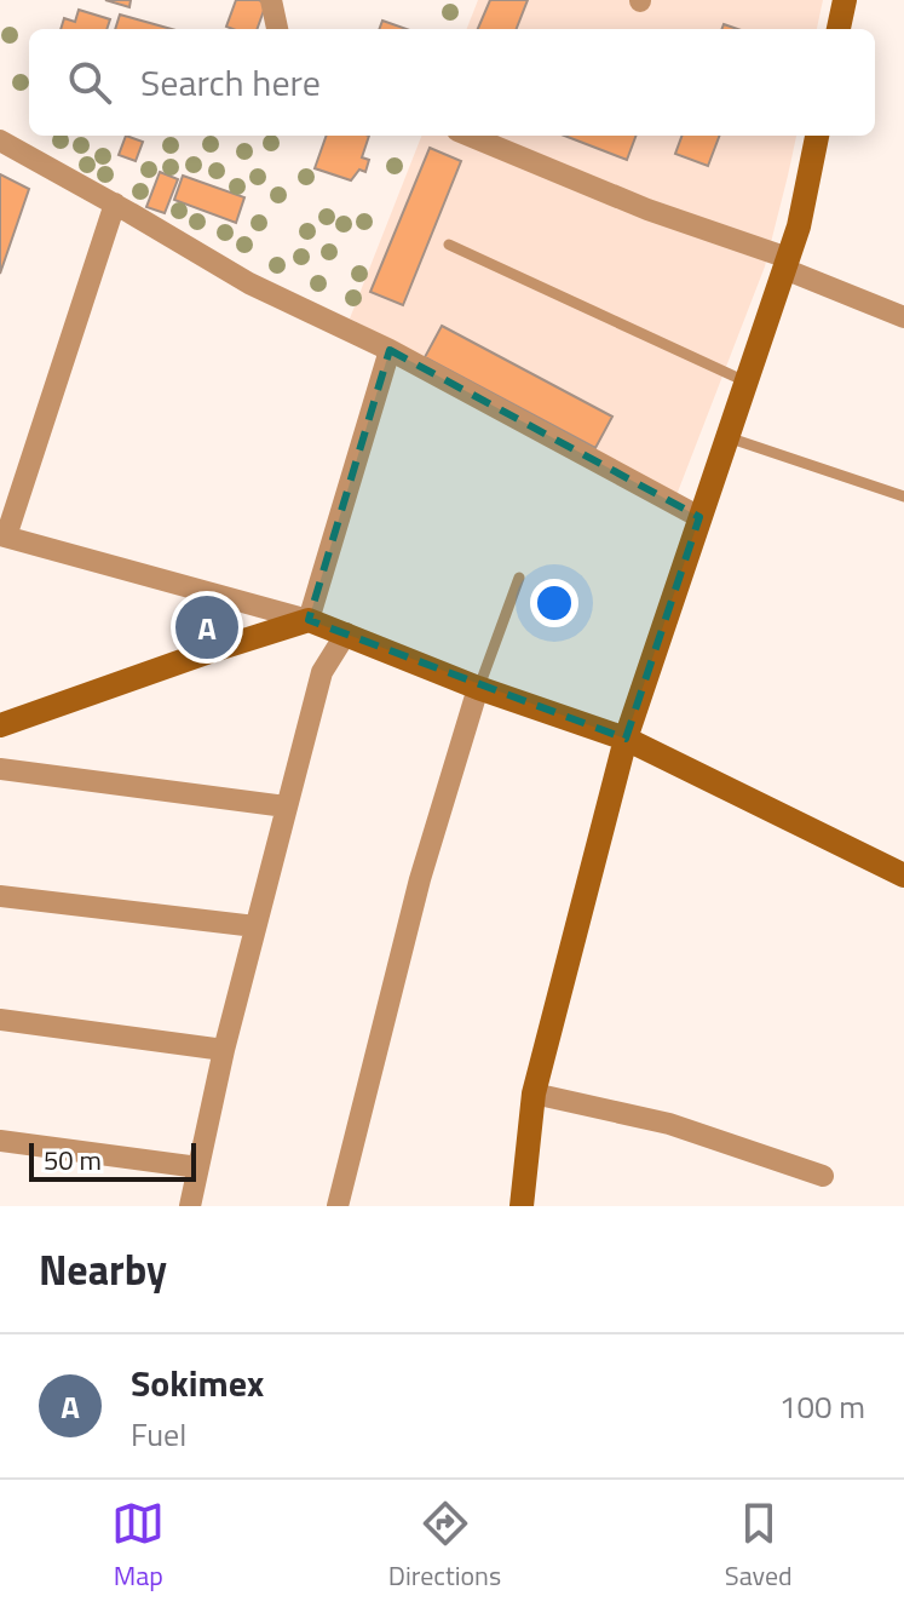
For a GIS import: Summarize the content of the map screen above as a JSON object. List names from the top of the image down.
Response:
{
  "scale_bar": "50 m",
  "page": {
    "search": "Search here",
    "pins": "A",
    "scale": "50 m",
    "heading": "Nearby",
    "list": [
      {
        "mark": "A",
        "name": "Sokimex",
        "note": "Fuel",
        "value": "100 m"
      }
    ],
    "nav": ["Map", "Directions", "Saved"]
  }
}
